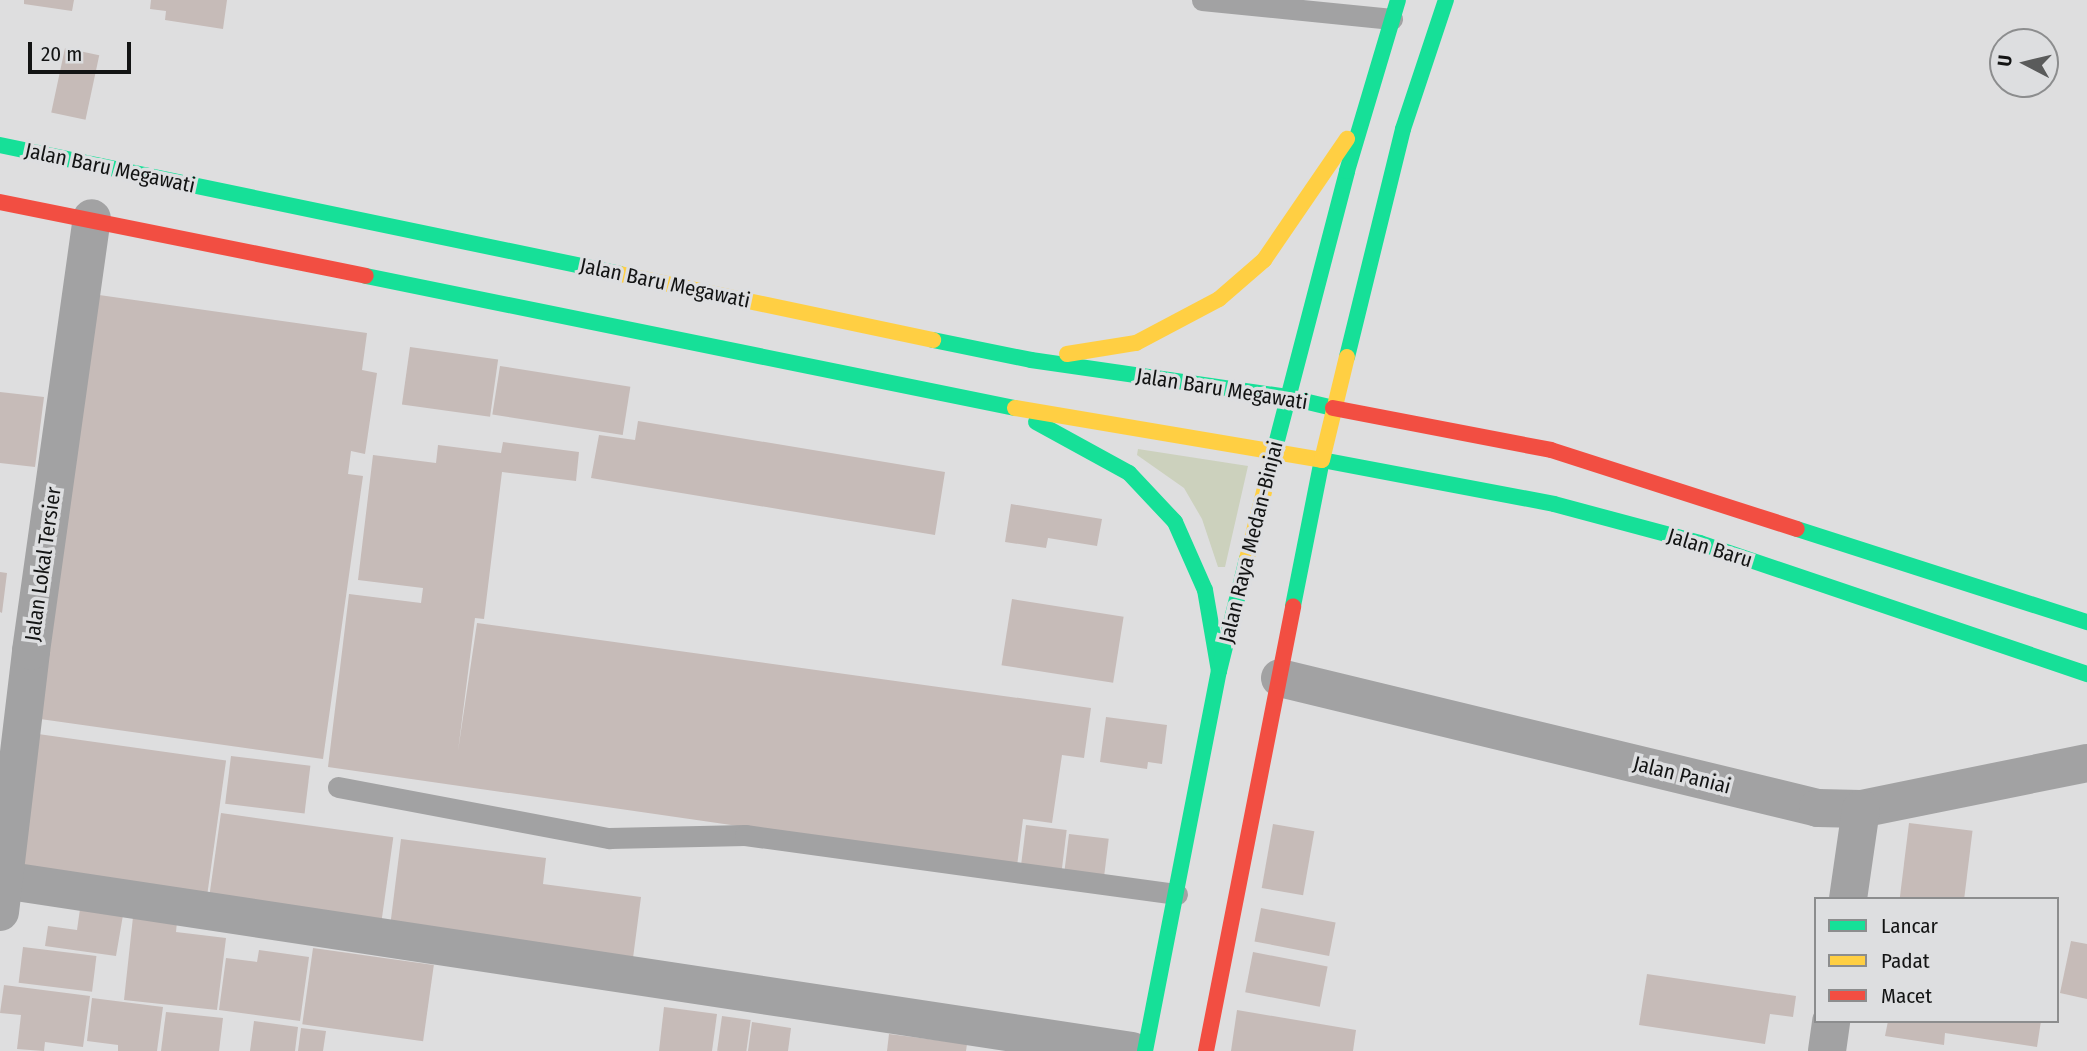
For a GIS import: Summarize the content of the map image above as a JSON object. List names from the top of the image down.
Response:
{
  "streets": {
    "main road": ["Jalan Baru Megawati", "Jalan Raya Medan-Binjai", "Jalan Baru"],
    "street": ["Jalan Lokal Tersier", "Jalan Paniai"]
  },
  "crossings": [
    ["Jalan Baru Megawati", "Jalan Raya Medan-Binjai"]
  ],
  "legend": ["Lancar", "Padat", "Macet"],
  "scale_bar": "20 m",
  "north": "left"
}
